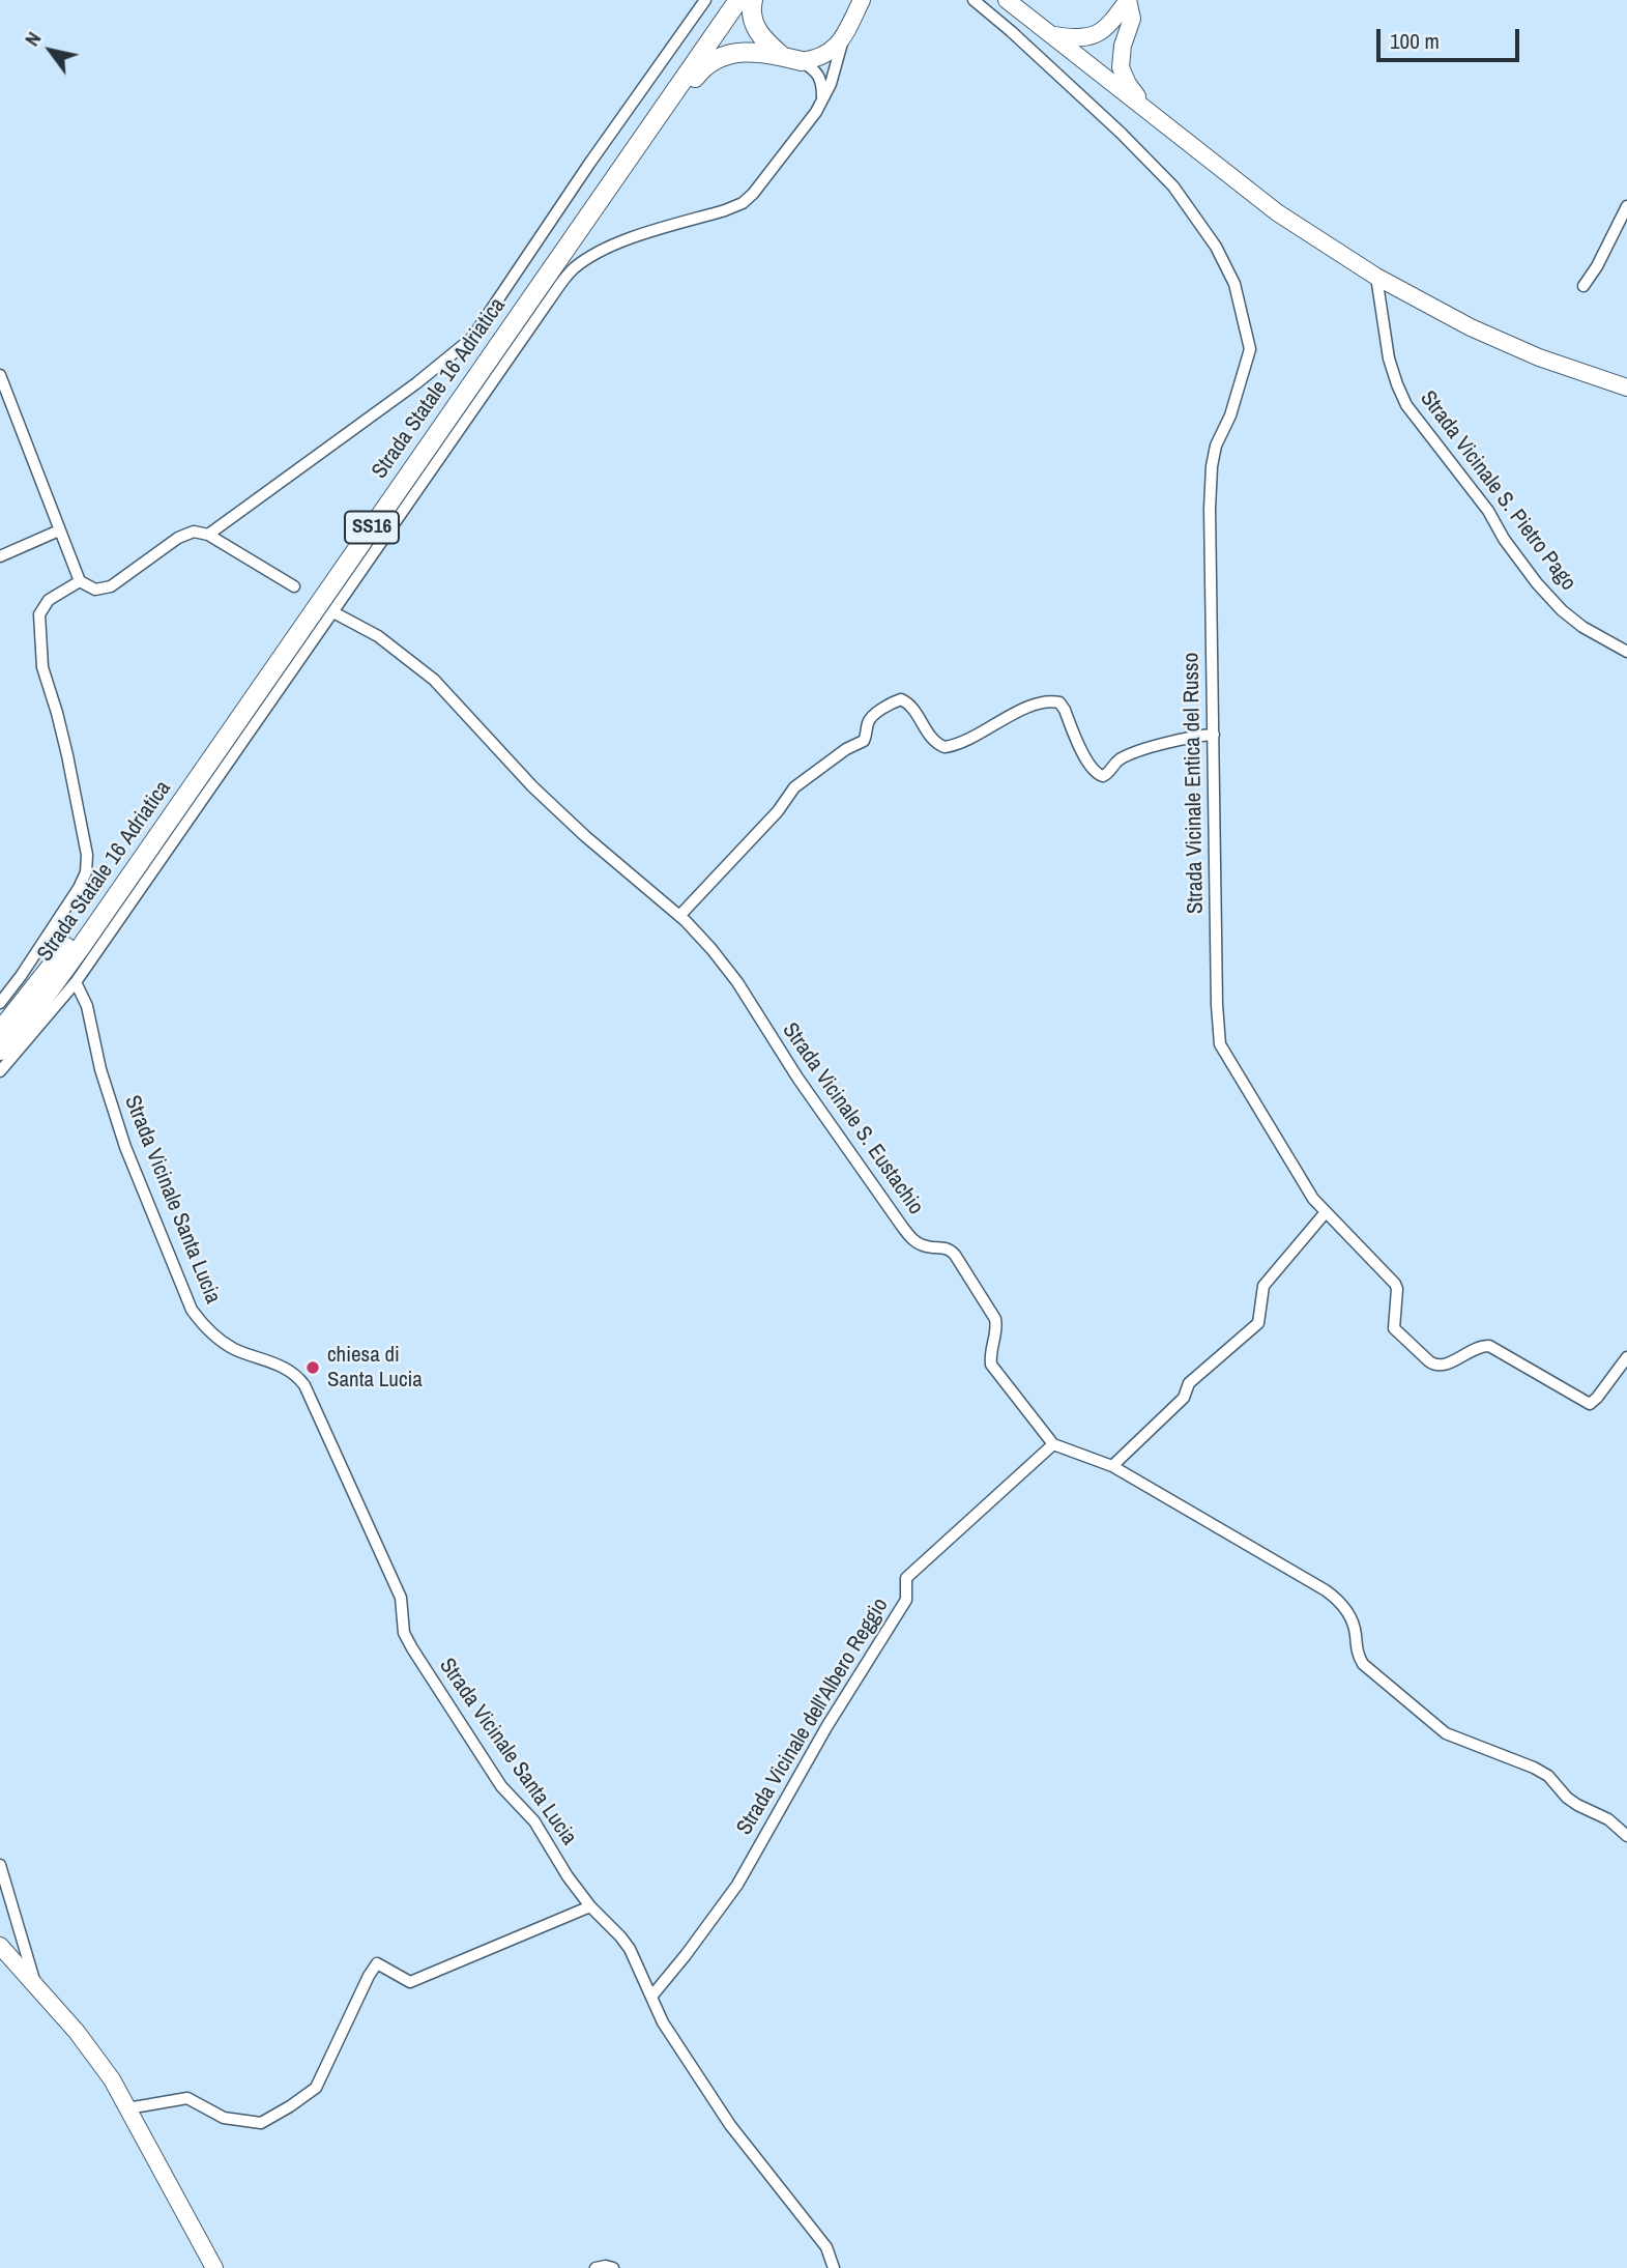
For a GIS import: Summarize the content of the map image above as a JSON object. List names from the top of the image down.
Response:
{
  "streets": {
    "highway": ["Strada Statale 16 Adriatica", "SS16"],
    "street": [
      "Strada Vicinale S. Pietro Pago",
      "Strada Vicinale Entica del Russo",
      "Strada Vicinale S. Eustachio",
      "Strada Vicinale Santa Lucia",
      "Strada Vicinale dell'Albero Reggio"
    ]
  },
  "crossings": [
    ["Strada Vicinale S. Eustachio", "Strada Vicinale dell'Albero Reggio"],
    ["Strada Vicinale Santa Lucia", "Strada Vicinale dell'Albero Reggio"]
  ],
  "places": ["chiesa di Santa Lucia"],
  "scale_bar": "100 m",
  "north": "top left"
}
